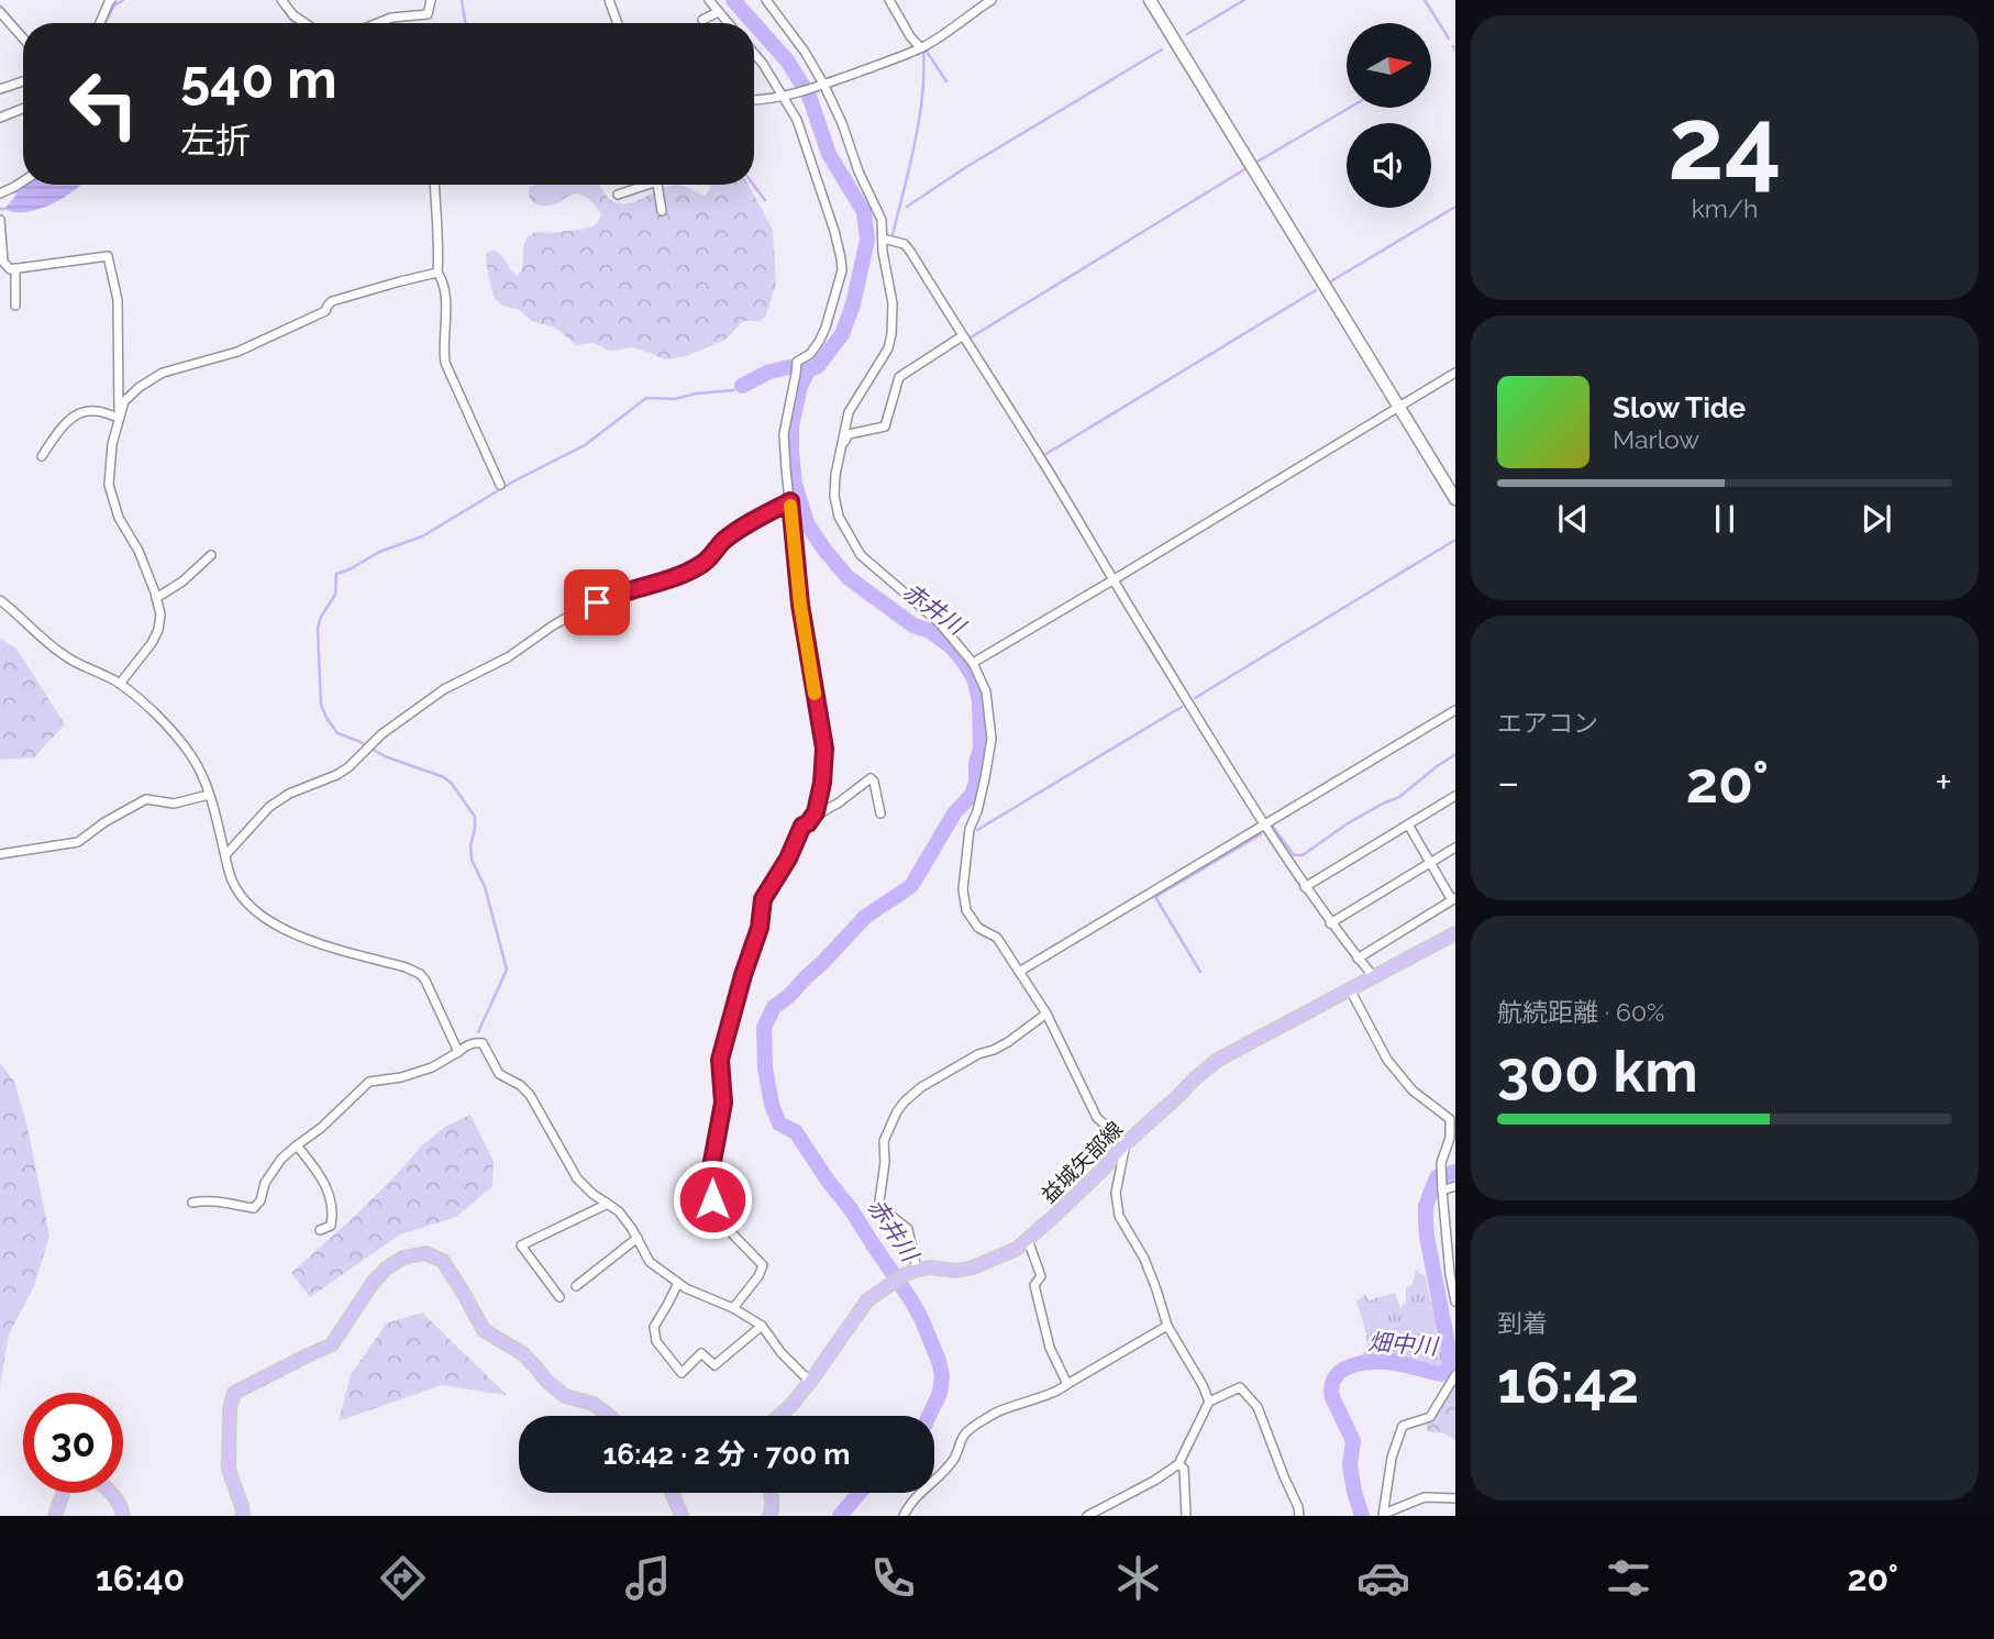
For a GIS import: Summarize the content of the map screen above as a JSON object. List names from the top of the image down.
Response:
{
  "streets": {
    "main road": ["益城矢部線"]
  },
  "water": ["赤井川", "畑中川"],
  "north": "right",
  "page": {
    "tile": [
      ["24", "km/h"],
      "エアコン",
      ["航続距離 · 60%", "300 km"],
      ["到着", "16:42"]
    ],
    "turn": ["540 m", "左折"],
    "song": ["Slow Tide", "Marlow"],
    "heat": ["−", "20°", "+"],
    "limit": "30",
    "trip": "16:42 · 2 分 · 700 m",
    "tabs": ["16:40", "20°"]
  }
}
